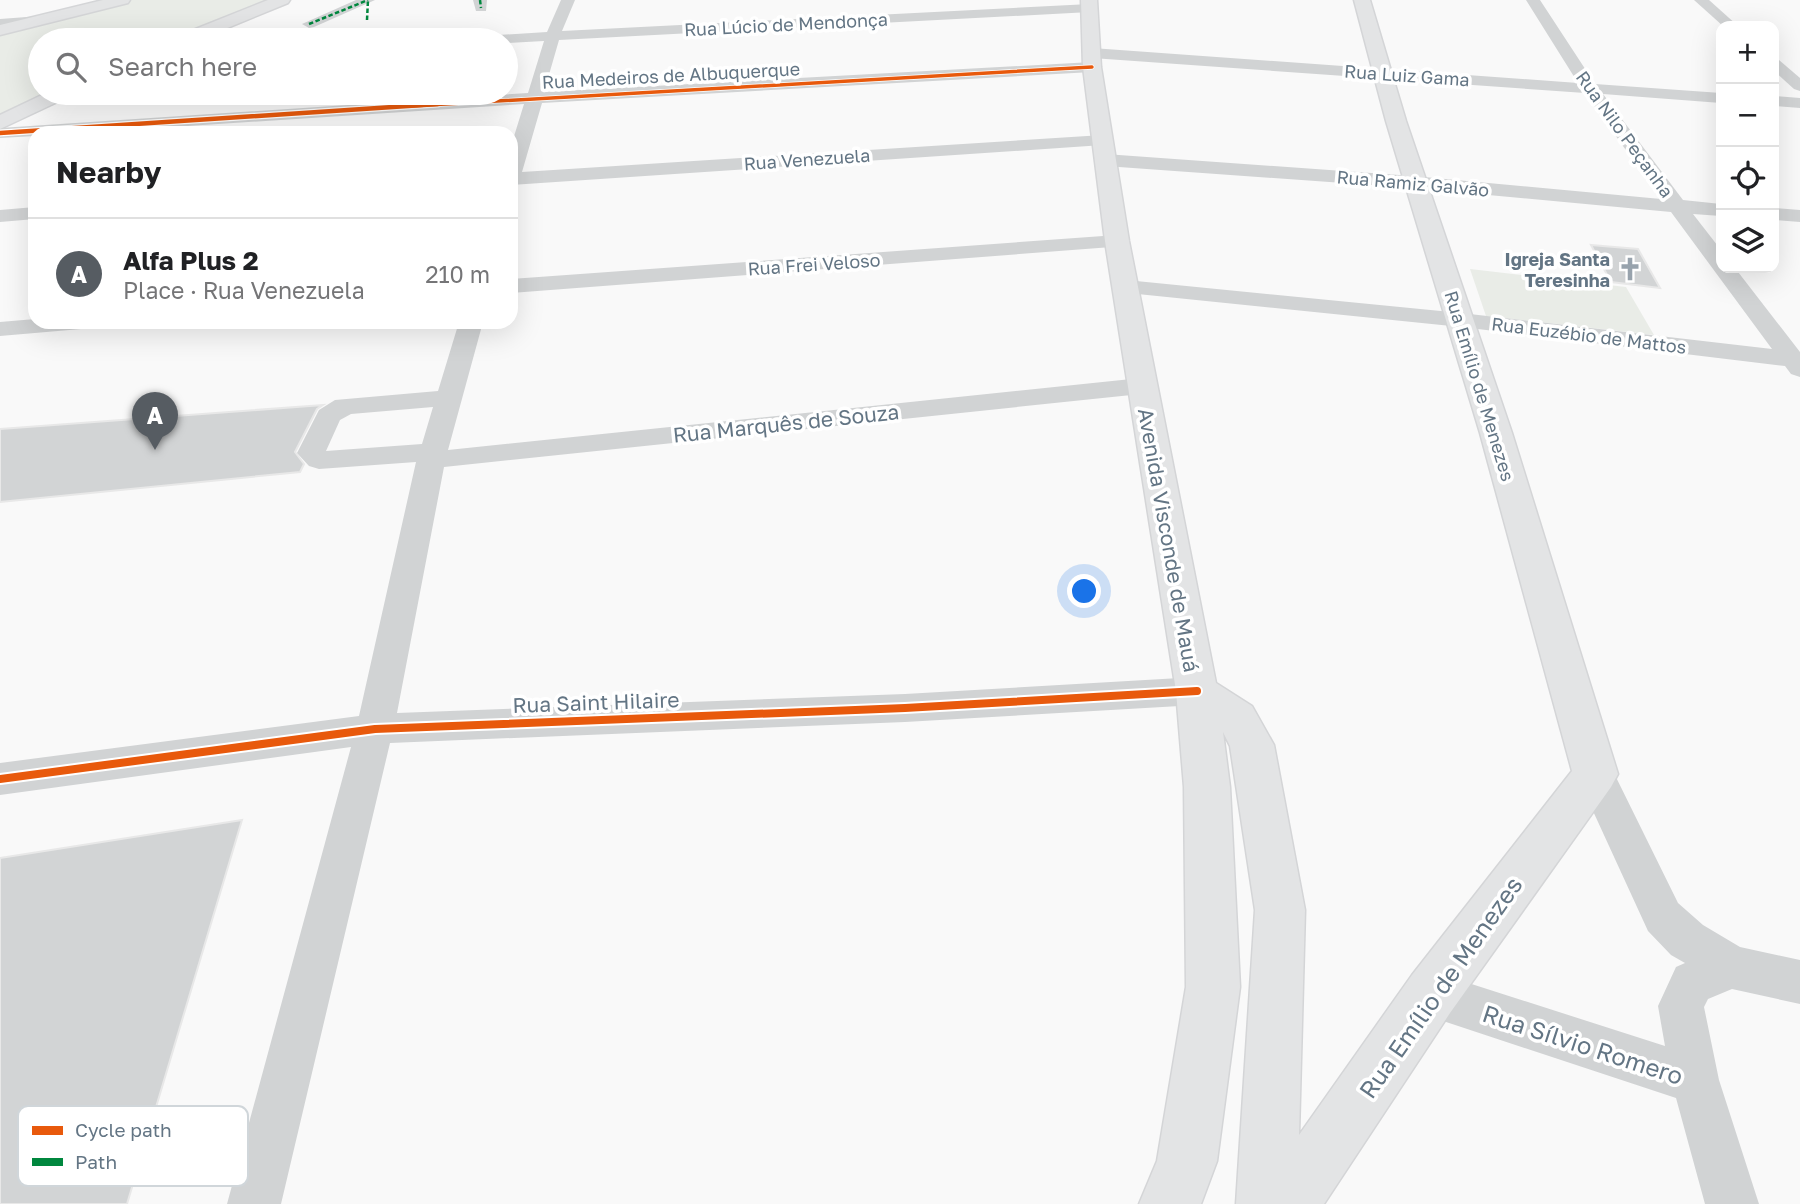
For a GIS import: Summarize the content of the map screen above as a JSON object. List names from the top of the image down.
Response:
{
  "streets": {
    "main road": ["Rua Emílio de Menezes", "Avenida Visconde de Mauá"],
    "street": [
      "Rua Lúcio de Mendonça",
      "Rua Medeiros de Albuquerque",
      "Rua Luiz Gama",
      "Rua Nilo Peçanha",
      "Rua Venezuela",
      "Rua Ramiz Galvão",
      "Rua Frei Veloso",
      "Rua Euzébio de Mattos",
      "Rua Marquês de Souza",
      "Rua Saint Hilaire",
      "Rua Sílvio Romero"
    ]
  },
  "crossings": [
    ["Rua Lúcio de Mendonça", "Avenida Visconde de Mauá"],
    ["Rua Medeiros de Albuquerque", "Rua Luiz Gama"],
    ["Rua Medeiros de Albuquerque", "Avenida Visconde de Mauá"],
    ["Rua Luiz Gama", "Rua Nilo Peçanha"],
    ["Rua Luiz Gama", "Rua Emílio de Menezes"],
    ["Rua Luiz Gama", "Avenida Visconde de Mauá"],
    ["Rua Nilo Peçanha", "Rua Ramiz Galvão"],
    ["Rua Nilo Peçanha", "Rua Euzébio de Mattos"],
    ["Rua Venezuela", "Rua Ramiz Galvão"],
    ["Rua Venezuela", "Avenida Visconde de Mauá"],
    ["Rua Ramiz Galvão", "Rua Emílio de Menezes"],
    ["Rua Ramiz Galvão", "Avenida Visconde de Mauá"],
    ["Rua Frei Veloso", "Avenida Visconde de Mauá"],
    ["Rua Euzébio de Mattos", "Rua Emílio de Menezes"],
    ["Rua Euzébio de Mattos", "Avenida Visconde de Mauá"],
    ["Rua Emílio de Menezes", "Rua Sílvio Romero"],
    ["Rua Marquês de Souza", "Avenida Visconde de Mauá"],
    ["Avenida Visconde de Mauá", "Rua Saint Hilaire"]
  ],
  "places": {
    "church": ["Igreja Santa Teresinha"]
  },
  "legend": ["Cycle path", "Path"],
  "page": {
    "map_buttons": ["+", "−"],
    "search": "Search here",
    "heading": "Nearby",
    "list": [
      {
        "mark": "A",
        "name": "Alfa Plus 2",
        "note": "Place · Rua Venezuela",
        "value": "210 m"
      }
    ],
    "pins": "A"
  }
}
